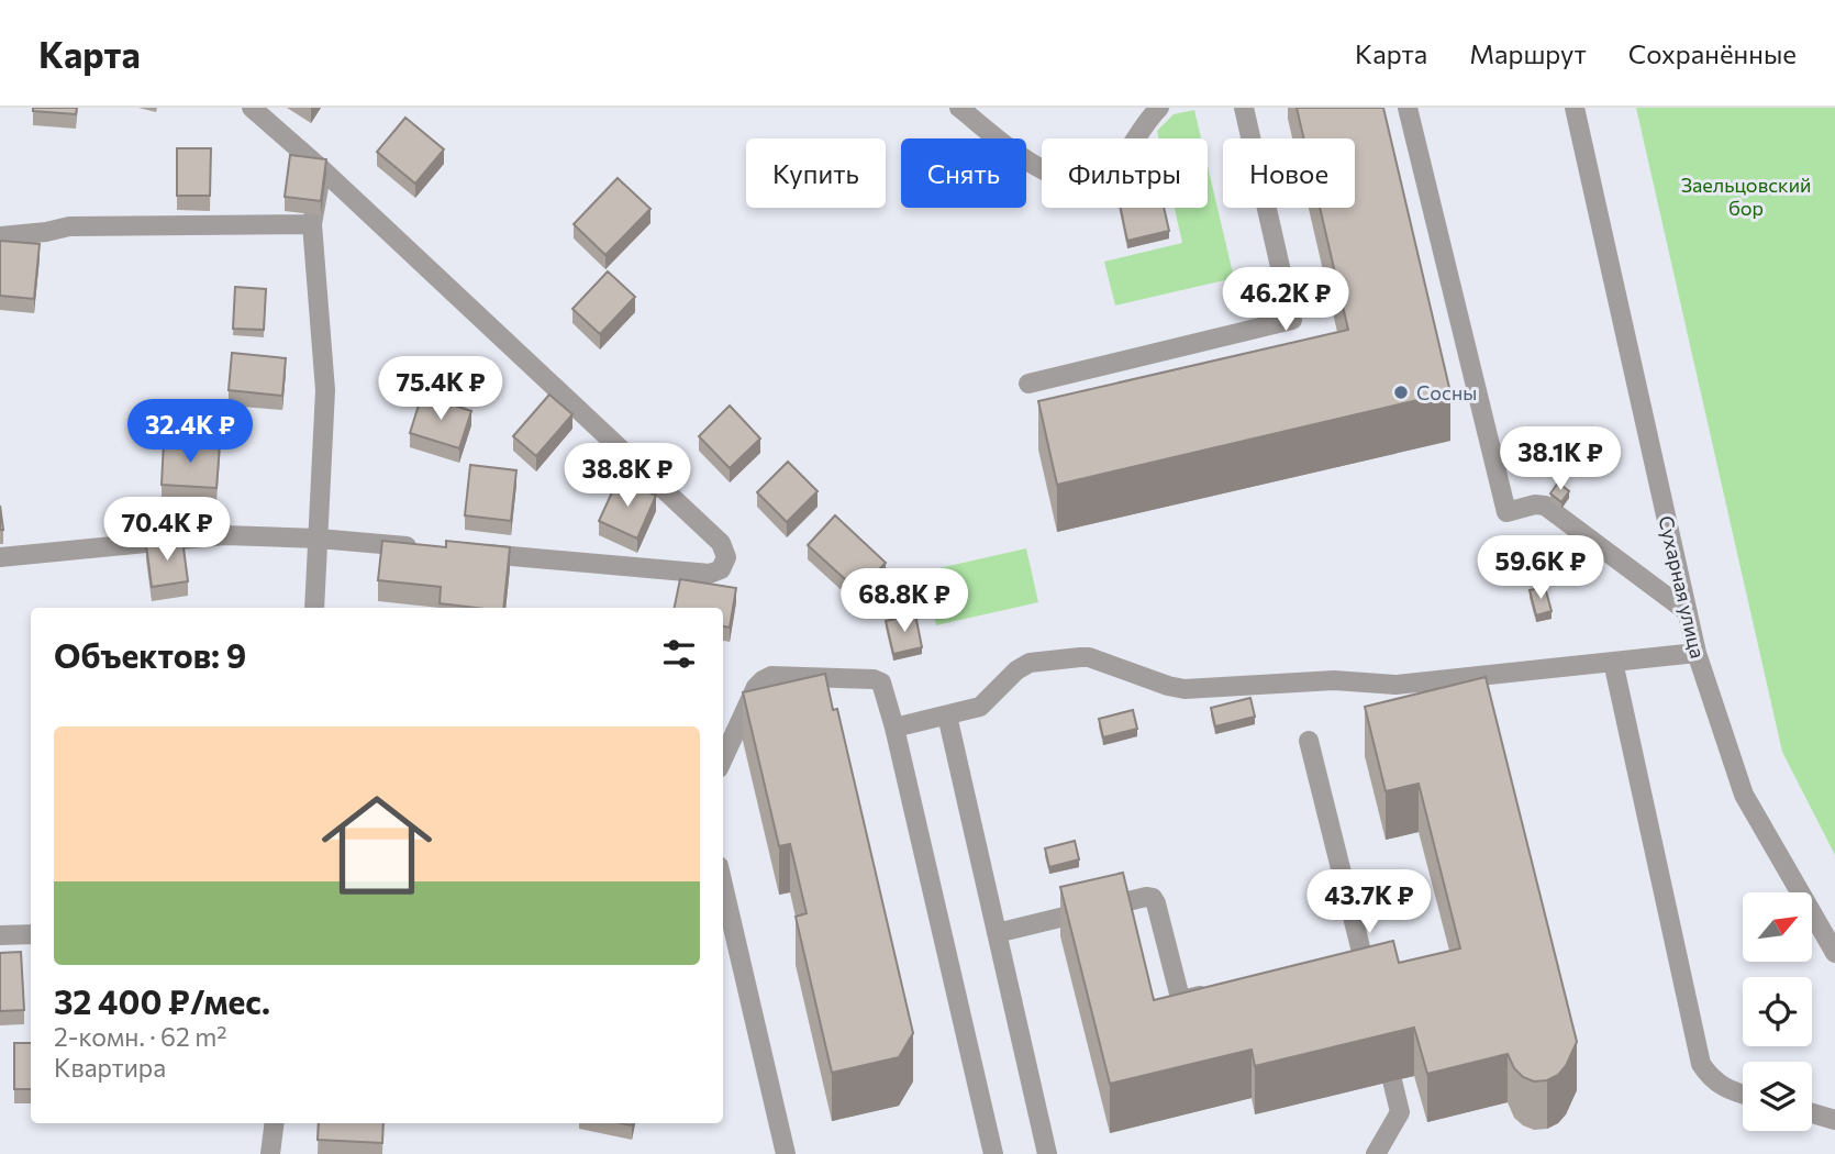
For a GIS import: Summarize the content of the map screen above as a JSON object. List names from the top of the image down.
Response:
{
  "streets": {
    "street": ["Сухарная улица"]
  },
  "parks": ["Заельцовский бор"],
  "places": ["Сосны"],
  "north": "top right",
  "page": {
    "header": "Карта",
    "nav": ["Карта", "Маршрут", "Сохранённые"],
    "chip": [
      "Купить",
      "Снять",
      "Фильтры",
      "Новое"
    ],
    "price": [
      "46.2K ₽",
      "75.4K ₽",
      "32.4K ₽",
      "38.1K ₽",
      "38.8K ₽",
      "70.4K ₽",
      "59.6K ₽",
      "68.8K ₽",
      "43.7K ₽"
    ],
    "heading": "Объектов: 9",
    "list": [
      {
        "name": "32 400 ₽/мес.",
        "note": "2-комн. · 62 m² · Квартира"
      }
    ]
  }
}
